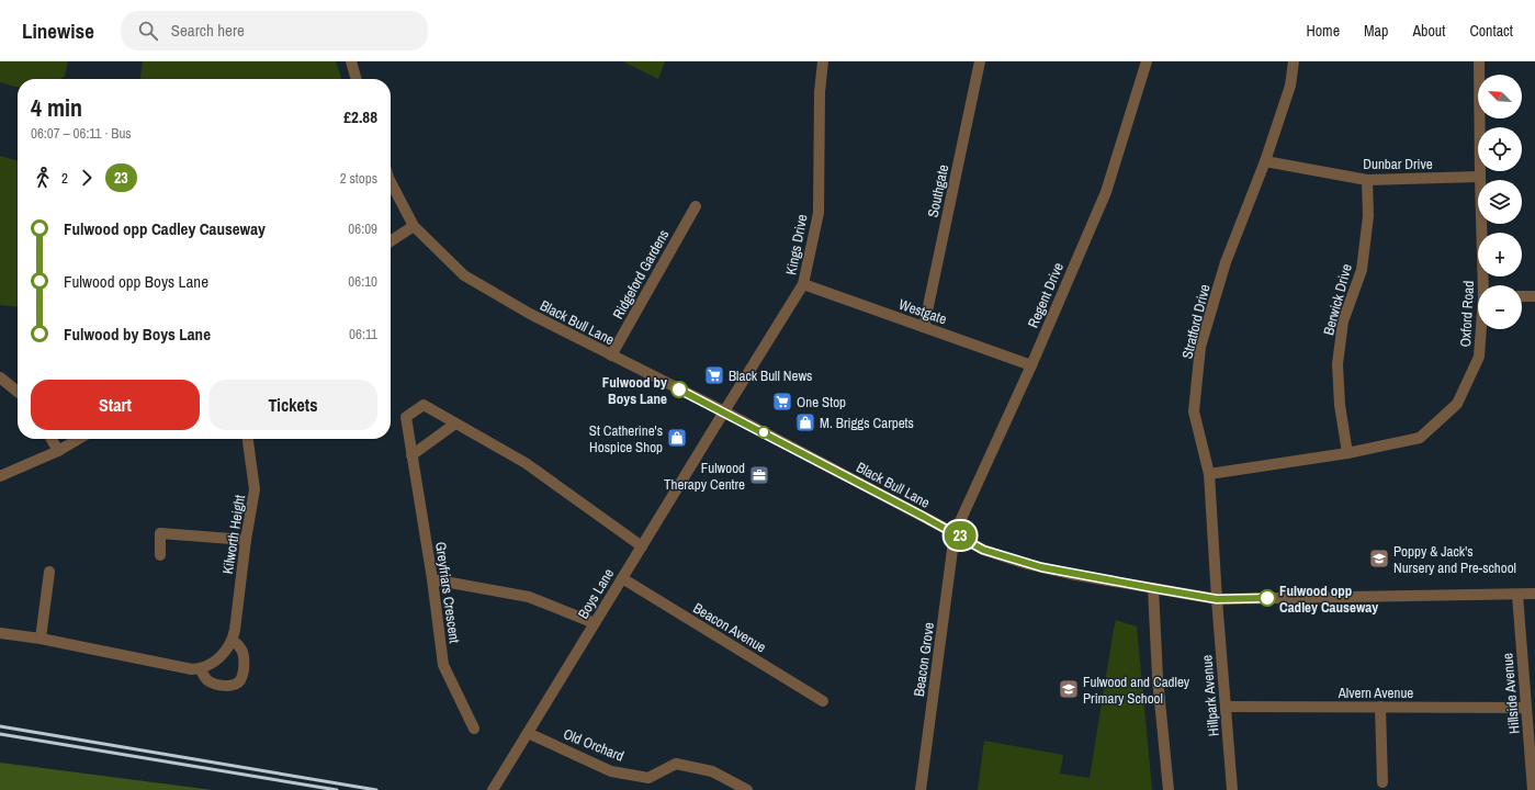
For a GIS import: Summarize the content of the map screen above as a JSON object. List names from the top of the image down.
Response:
{
  "streets": {
    "street": [
      "Dunbar Drive",
      "Southgate",
      "Kings Drive",
      "Ridgeford Gardens",
      "Regent Drive",
      "Berwick Drive",
      "Westgate",
      "Oxford Road",
      "Stratford Drive",
      "Black Bull Lane",
      "Kilworth Height",
      "Greyfriars Crescent",
      "Boys Lane",
      "Beacon Avenue",
      "Beacon Grove",
      "Alvern Avenue",
      "Hillside Avenue",
      "Hillpark Avenue",
      "Old Orchard"
    ]
  },
  "crossings": [
    ["Dunbar Drive", "Berwick Drive"],
    ["Dunbar Drive", "Oxford Road"],
    ["Dunbar Drive", "Stratford Drive"],
    ["Southgate", "Westgate"],
    ["Kings Drive", "Westgate"],
    ["Kings Drive", "Black Bull Lane"],
    ["Kings Drive", "Boys Lane"],
    ["Ridgeford Gardens", "Black Bull Lane"],
    ["Regent Drive", "Westgate"],
    ["Regent Drive", "Black Bull Lane"],
    ["Regent Drive", "Beacon Grove"],
    ["Berwick Drive", "Oxford Road"],
    ["Oxford Road", "Stratford Drive"],
    ["Stratford Drive", "Black Bull Lane"],
    ["Stratford Drive", "Hillpark Avenue"],
    ["Black Bull Lane", "Boys Lane"],
    ["Black Bull Lane", "Beacon Grove"],
    ["Black Bull Lane", "Hillside Avenue"],
    ["Black Bull Lane", "Hillpark Avenue"],
    ["Greyfriars Crescent", "Boys Lane"],
    ["Boys Lane", "Beacon Avenue"],
    ["Boys Lane", "Old Orchard"],
    ["Alvern Avenue", "Hillside Avenue"],
    ["Alvern Avenue", "Hillpark Avenue"]
  ],
  "places": {
    "supermarket": ["Black Bull News", "One Stop"],
    "other": ["Fulwood by Boys Lane", "Fulwood opp Cadley Causeway"],
    "shop": ["M. Briggs Carpets", "St Catherine's Hospice Shop"],
    "office": ["Fulwood Therapy Centre"],
    "school or university": ["Poppy & Jack's Nursery and Pre-school", "Fulwood and Cadley Primary School"]
  },
  "lines": ["bus line 23"],
  "north": "top left",
  "page": {
    "header": "Linewise",
    "search": "Search here",
    "nav": [
      "Home",
      "Map",
      "About",
      "Contact"
    ],
    "on_map": "23",
    "map_buttons": ["+", "−"],
    "heading": ["4 min", "06:07 – 06:11 · Bus", "£2.88"],
    "legs": ["2", "23", "2 stops"],
    "list": [
      {
        "name": "Fulwood opp Cadley Causeway",
        "value": "06:09"
      },
      {
        "name": "Fulwood opp Boys Lane",
        "value": "06:10"
      },
      {
        "name": "Fulwood by Boys Lane",
        "value": "06:11"
      }
    ],
    "buttons": ["Start", "Tickets"]
  }
}
